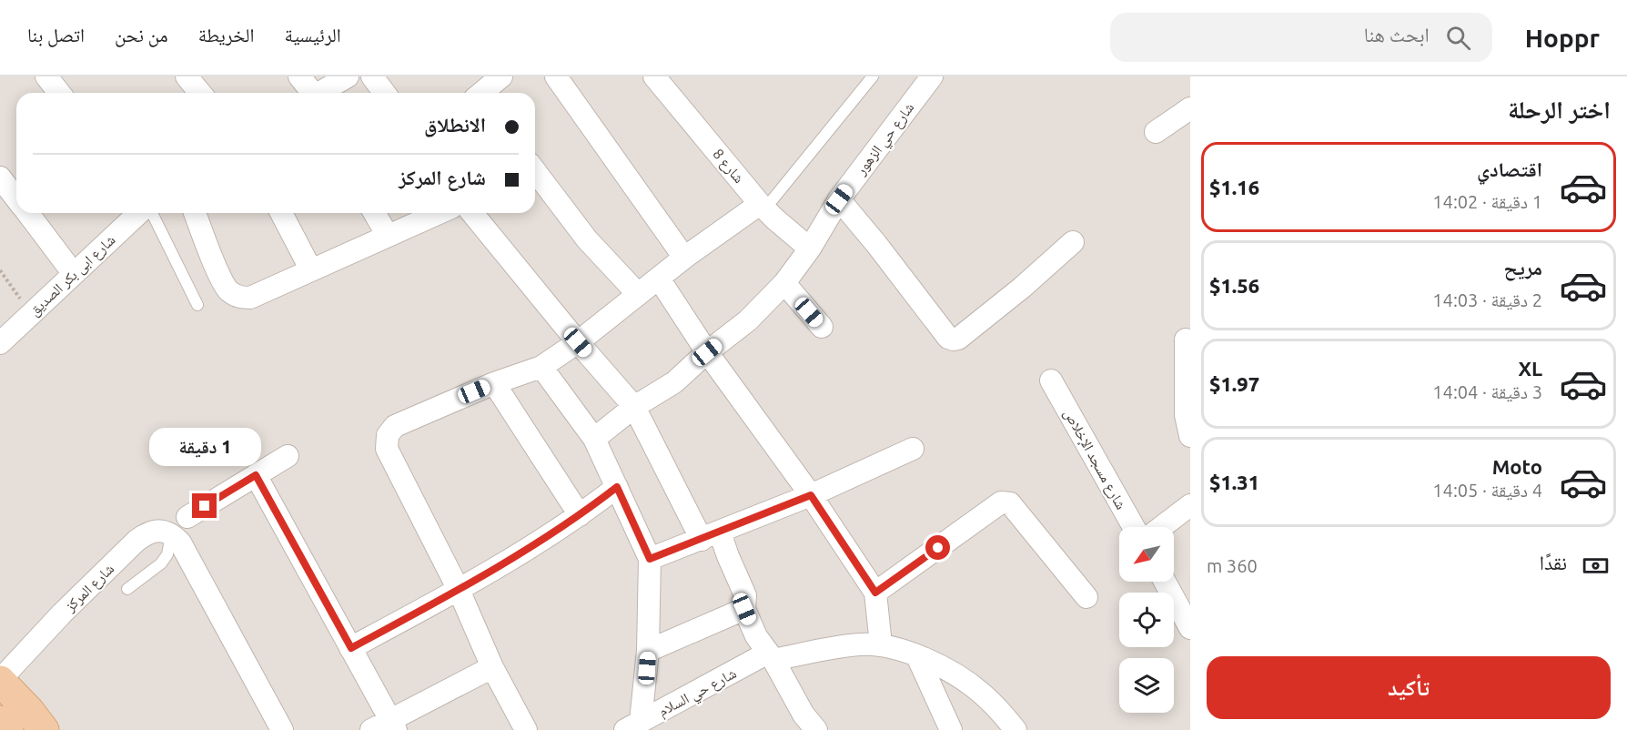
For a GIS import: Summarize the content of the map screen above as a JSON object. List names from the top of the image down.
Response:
{
  "streets": {
    "street": [
      "شارع حي الزهور",
      "شارع 8",
      "شارع ابى بكر الصديق",
      "شارع مسجد الإخلاص",
      "شارع المركز",
      "شارع حي السلام"
    ]
  },
  "crossings": [
    ["شارع حي الزهور", "شارع 8"]
  ],
  "north": "bottom left",
  "page": {
    "header": "Hoppr",
    "search": "ابحث هنا",
    "nav": [
      "الرئيسية",
      "الخريطة",
      "من نحن",
      "اتصل بنا"
    ],
    "heading": "اختر الرحلة",
    "banner": ["الانطلاق", "شارع المركز"],
    "list": [
      {
        "name": "اقتصادي",
        "note": "1 دقيقة · 14:02",
        "value": "$1.16"
      },
      {
        "name": "مريح",
        "note": "2 دقيقة · 14:03",
        "value": "$1.56"
      },
      {
        "name": "XL",
        "note": "3 دقيقة · 14:04",
        "value": "$1.97"
      },
      {
        "name": "Moto",
        "note": "4 دقيقة · 14:05",
        "value": "$1.31"
      }
    ],
    "bubble": "1 دقيقة",
    "pay": ["نقدًا", "360 m"],
    "buttons": "تأكيد"
  }
}
